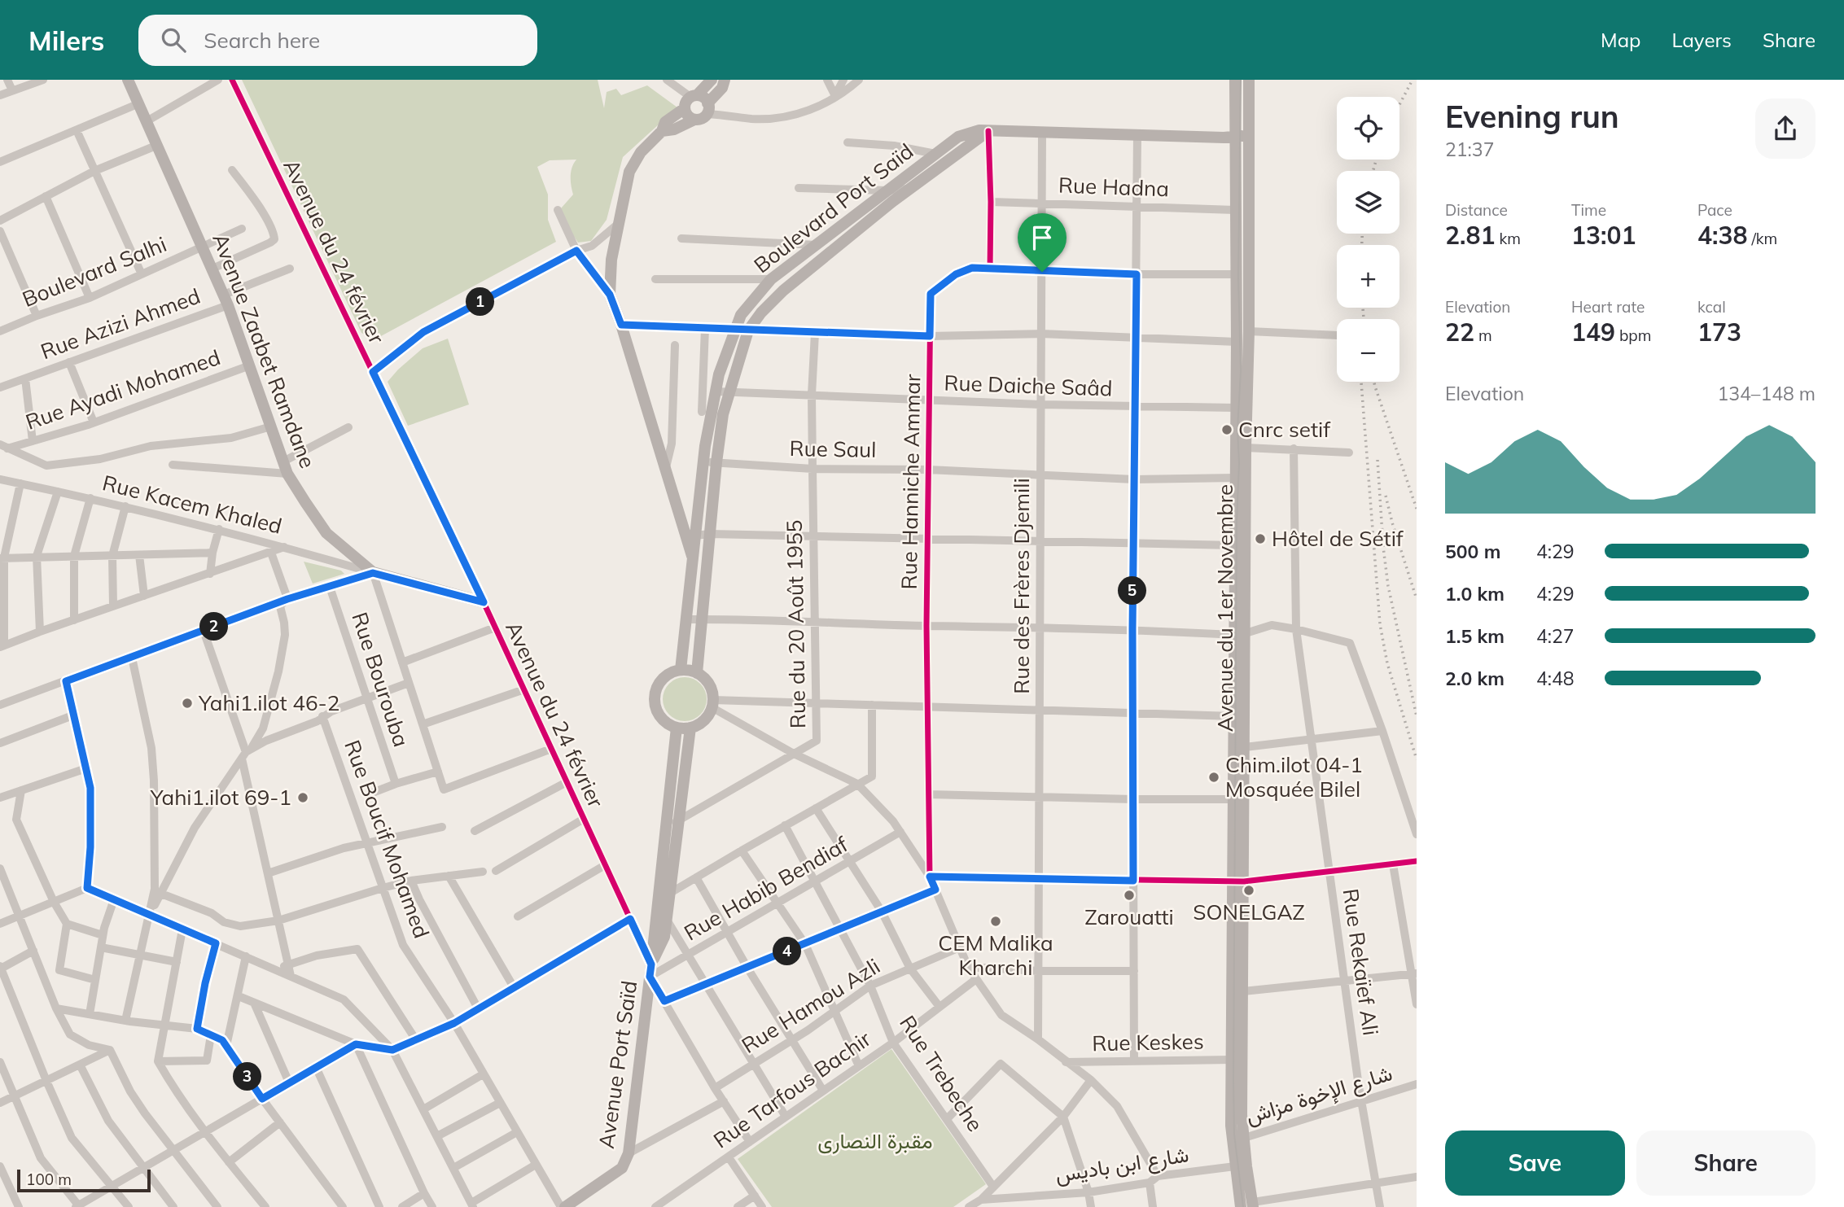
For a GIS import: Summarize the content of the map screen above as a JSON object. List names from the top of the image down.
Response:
{
  "streets": {
    "main road": [
      "Boulevard Port Saïd",
      "Avenue Zaabet Ramdane",
      "Avenue du 1er Novembre",
      "Avenue Port Saïd"
    ],
    "street": [
      "Rue Hadna",
      "Avenue du 24 février",
      "Boulevard Salhi",
      "Rue Azizi Ahmed",
      "Rue Daiche Saâd",
      "Rue Ayadi Mohamed",
      "Rue Saul",
      "Rue Hanniche Ammar",
      "Rue Kacem Khaled",
      "Rue des Frères Djemili",
      "Rue du 20 Août 1955",
      "Rue Bourouba",
      "Rue Boucif Mohamed",
      "Rue Habib Bendiaf",
      "Rue Rekaïef Ali",
      "Rue Hamou Azli",
      "Rue Keskes",
      "Rue Trebeche",
      "Rue Tarfous Bachir",
      "شارع الإخوة مزاش",
      "شارع ابن باديس"
    ]
  },
  "crossings": [
    ["Rue Hadna", "Rue des Frères Djemili"],
    ["Rue Hadna", "Avenue du 1er Novembre"],
    ["Boulevard Port Saïd", "Rue Daiche Saâd"],
    ["Boulevard Port Saïd", "Rue Saul"],
    ["Boulevard Port Saïd", "Rue des Frères Djemili"],
    ["Boulevard Port Saïd", "Avenue du 1er Novembre"],
    ["Boulevard Port Saïd", "Avenue Port Saïd"],
    ["Avenue du 24 février", "Avenue Zaabet Ramdane"],
    ["Avenue du 24 février", "Rue Habib Bendiaf"],
    ["Avenue du 24 février", "Rue Hamou Azli"],
    ["Avenue du 24 février", "Avenue Port Saïd"],
    ["Avenue du 24 février", "Rue Tarfous Bachir"],
    ["Boulevard Salhi", "Avenue Zaabet Ramdane"],
    ["Rue Azizi Ahmed", "Avenue Zaabet Ramdane"],
    ["Rue Azizi Ahmed", "Rue Ayadi Mohamed"],
    ["Avenue Zaabet Ramdane", "Rue Ayadi Mohamed"],
    ["Avenue Zaabet Ramdane", "Rue Kacem Khaled"],
    ["Rue Daiche Saâd", "Rue Hanniche Ammar"],
    ["Rue Daiche Saâd", "Rue des Frères Djemili"],
    ["Rue Daiche Saâd", "Avenue du 1er Novembre"],
    ["Rue Daiche Saâd", "Rue du 20 Août 1955"],
    ["Rue Saul", "Rue Hanniche Ammar"],
    ["Rue Saul", "Rue des Frères Djemili"],
    ["Rue Saul", "Avenue du 1er Novembre"],
    ["Rue Saul", "Rue du 20 Août 1955"],
    ["Avenue du 1er Novembre", "شارع الإخوة مزاش"],
    ["Rue du 20 Août 1955", "Avenue Port Saïd"],
    ["Rue Boucif Mohamed", "Avenue Port Saïd"],
    ["Rue Habib Bendiaf", "Avenue Port Saïd"],
    ["Rue Habib Bendiaf", "Rue Trebeche"],
    ["Rue Rekaïef Ali", "شارع الإخوة مزاش"],
    ["Rue Hamou Azli", "Rue Trebeche"],
    ["Rue Trebeche", "Rue Tarfous Bachir"]
  ],
  "parks": ["مقبرة النصارى"],
  "places": [
    "Cnrc setif",
    "Hôtel de Sétif",
    "Yahi1.ilot 46-2",
    "Chim.ilot 04-1 Mosquée Bilel",
    "Yahi1.ilot 69-1",
    "SONELGAZ",
    "Zarouatti",
    "CEM Malika Kharchi"
  ],
  "scale_bar": "100 m",
  "page": {
    "header": "Milers",
    "search": "Search here",
    "nav": ["Map", "Layers", "Share"],
    "heading": ["Evening run", "21:37"],
    "map_buttons": ["+", "−"],
    "stats": [
      ["Distance", "2.81 km"],
      ["Time", "13:01"],
      ["Pace", "4:38 /km"],
      ["Elevation", "22 m"],
      ["Heart rate", "149 bpm"],
      ["kcal", "173"]
    ],
    "pins": [
      "1",
      "5",
      "2",
      "4",
      "3"
    ],
    "chart": ["Elevation", "134–148 m"],
    "list": [
      {
        "name": "500 m",
        "note": "4:29"
      },
      {
        "name": "1.0 km",
        "note": "4:29"
      },
      {
        "name": "1.5 km",
        "note": "4:27"
      },
      {
        "name": "2.0 km",
        "note": "4:48"
      }
    ],
    "buttons": ["Save", "Share"],
    "scale": "100 m"
  }
}
